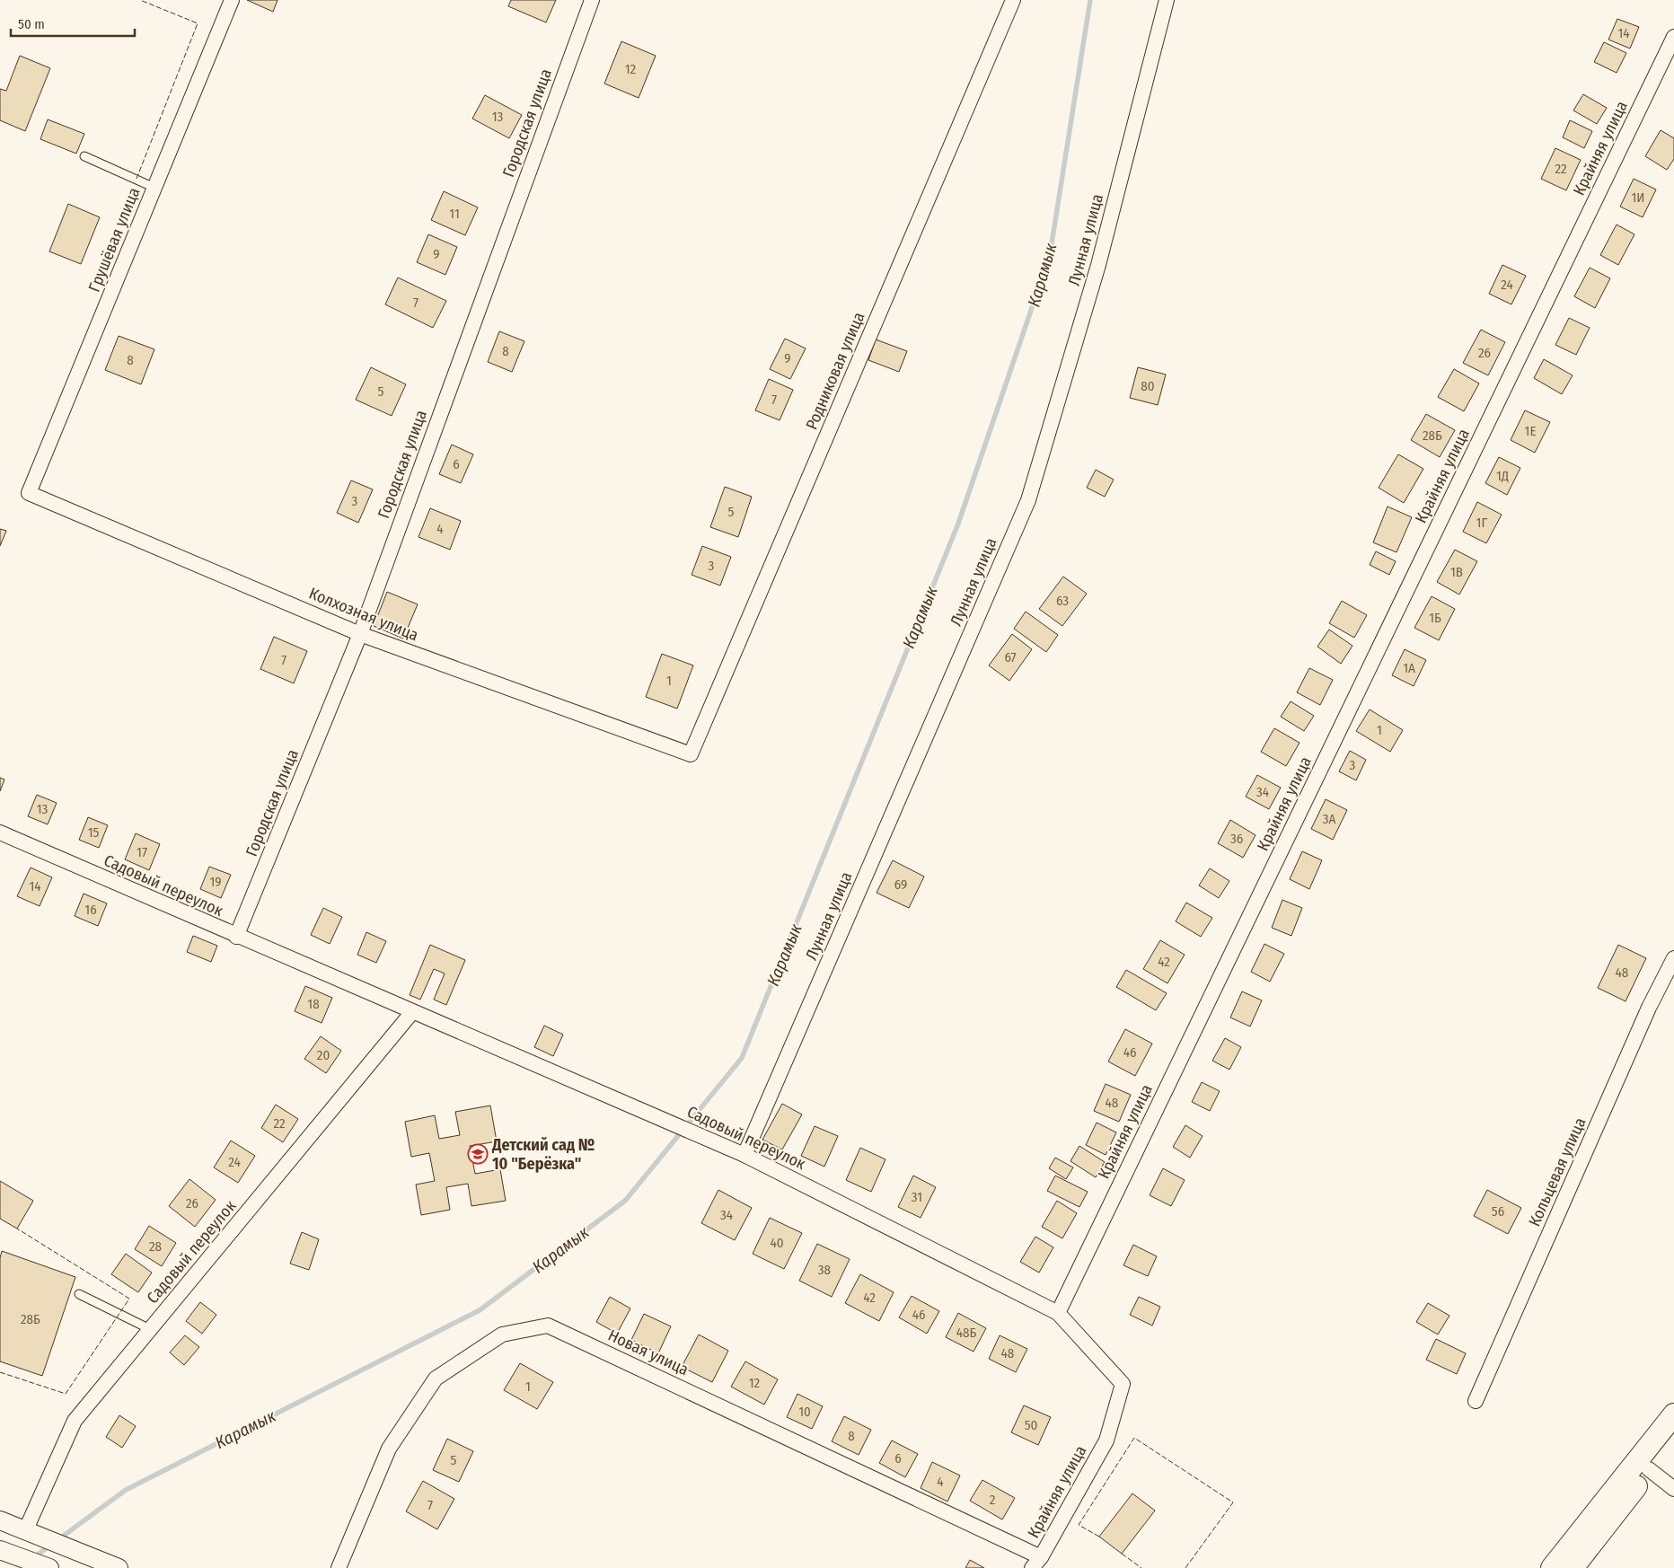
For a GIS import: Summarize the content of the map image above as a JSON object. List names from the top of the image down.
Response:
{
  "streets": {
    "street": [
      "Городская улица",
      "Крайняя улица",
      "Грушёвая улица",
      "Лунная улица",
      "Родниковая улица",
      "Колхозная улица",
      "Садовый переулок",
      "Кольцевая улица",
      "Новая улица"
    ]
  },
  "crossings": [
    ["Городская улица", "Колхозная улица"],
    ["Городская улица", "Садовый переулок"],
    ["Крайняя улица", "Садовый переулок"],
    ["Крайняя улица", "Новая улица"],
    ["Грушёвая улица", "Колхозная улица"],
    ["Лунная улица", "Садовый переулок"],
    ["Родниковая улица", "Колхозная улица"]
  ],
  "water": ["Карамык"],
  "places": {
    "school or university": ["Детский сад № 10 \"Берёзка\""]
  },
  "house_numbers": [
    "14",
    "12",
    "13",
    "22",
    "1И",
    "11",
    "9",
    "24",
    "7",
    "8",
    "26",
    "9",
    "8",
    "80",
    "5",
    "7",
    "1Е",
    "28Б",
    "6",
    "1Д",
    "3",
    "5",
    "1Г",
    "4",
    "3",
    "1В",
    "63",
    "1Б",
    "67",
    "7",
    "1А",
    "1",
    "1",
    "3",
    "34",
    "13",
    "3А",
    "15",
    "36",
    "17",
    "19",
    "69",
    "14",
    "16",
    "42",
    "48",
    "18",
    "46",
    "20",
    "48",
    "22",
    "24",
    "31",
    "26",
    "56",
    "34",
    "40",
    "28",
    "38",
    "42",
    "46",
    "28Б",
    "48Б",
    "48",
    "12",
    "1",
    "10",
    "50",
    "8",
    "6",
    "5",
    "4",
    "2",
    "7"
  ],
  "scale_bar": "50 m"
}
